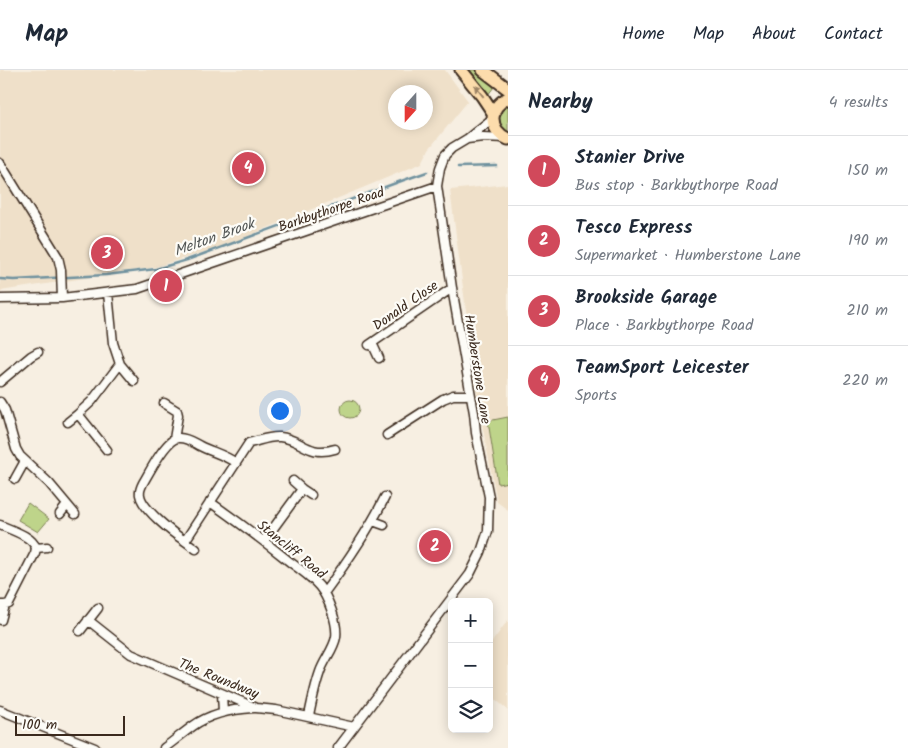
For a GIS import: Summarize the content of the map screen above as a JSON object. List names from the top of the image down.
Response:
{
  "streets": {
    "street": [
      "Barkbythorpe Road",
      "Donald Close",
      "Humberstone Lane",
      "Stancliff Road",
      "The Roundway"
    ]
  },
  "crossings": [
    ["Barkbythorpe Road", "Humberstone Lane"],
    ["Donald Close", "Humberstone Lane"],
    ["Humberstone Lane", "The Roundway"],
    ["Stancliff Road", "The Roundway"]
  ],
  "water": ["Melton Brook"],
  "scale_bar": "100 m",
  "north": "bottom",
  "page": {
    "header": "Map",
    "nav": [
      "Home",
      "Map",
      "About",
      "Contact"
    ],
    "heading": ["Nearby", "4 results"],
    "list": [
      {
        "mark": "1",
        "name": "Stanier Drive",
        "note": "Bus stop · Barkbythorpe Road",
        "value": "150 m"
      },
      {
        "mark": "2",
        "name": "Tesco Express",
        "note": "Supermarket · Humberstone Lane",
        "value": "190 m"
      },
      {
        "mark": "3",
        "name": "Brookside Garage",
        "note": "Place · Barkbythorpe Road",
        "value": "210 m"
      },
      {
        "mark": "4",
        "name": "TeamSport Leicester",
        "note": "Sports",
        "value": "220 m"
      }
    ],
    "pins": [
      "4",
      "3",
      "1",
      "2"
    ],
    "map_buttons": ["+", "−"],
    "scale": "100 m"
  }
}
